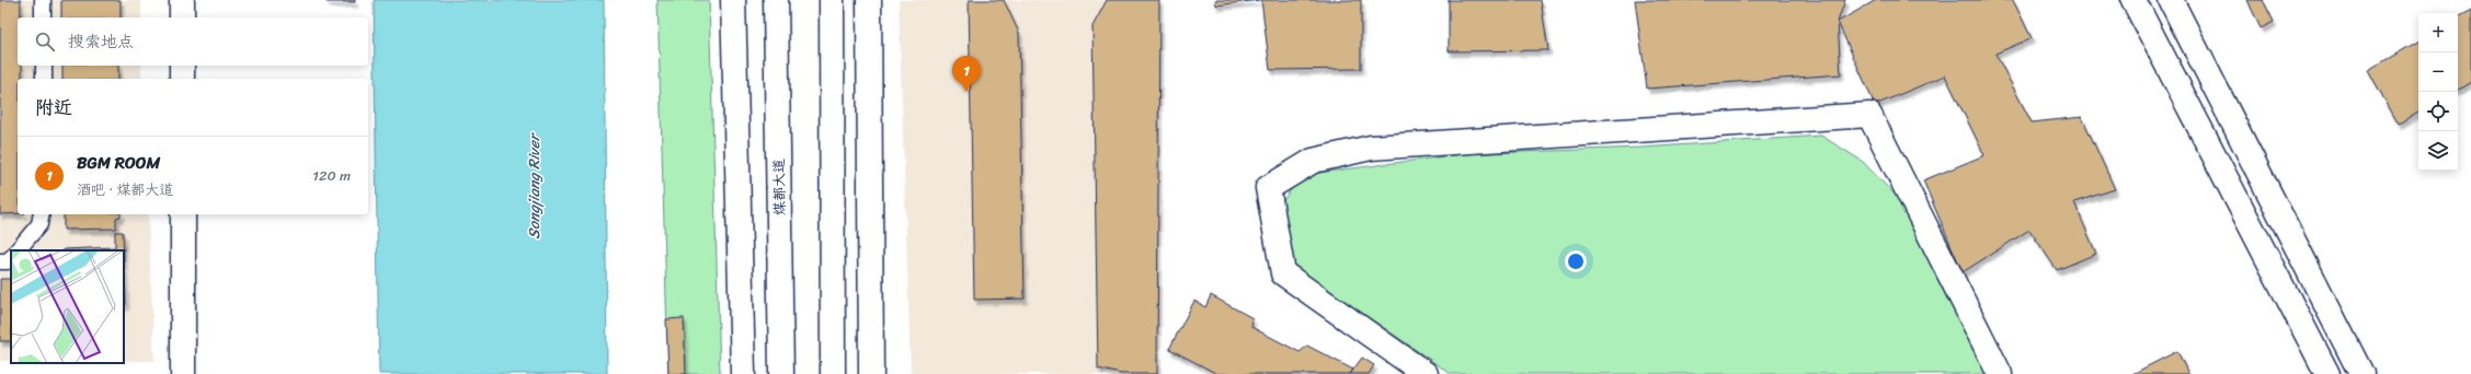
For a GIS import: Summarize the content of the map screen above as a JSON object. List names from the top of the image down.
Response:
{
  "streets": {
    "street": ["煤都大道"]
  },
  "water": ["Songjiang River"],
  "page": {
    "map_buttons": ["+", "−"],
    "search": "搜索地点",
    "pins": "1",
    "heading": "附近",
    "list": [
      {
        "mark": "1",
        "name": "BGM ROOM",
        "note": "酒吧 · 煤都大道",
        "value": "120 m"
      }
    ]
  }
}
